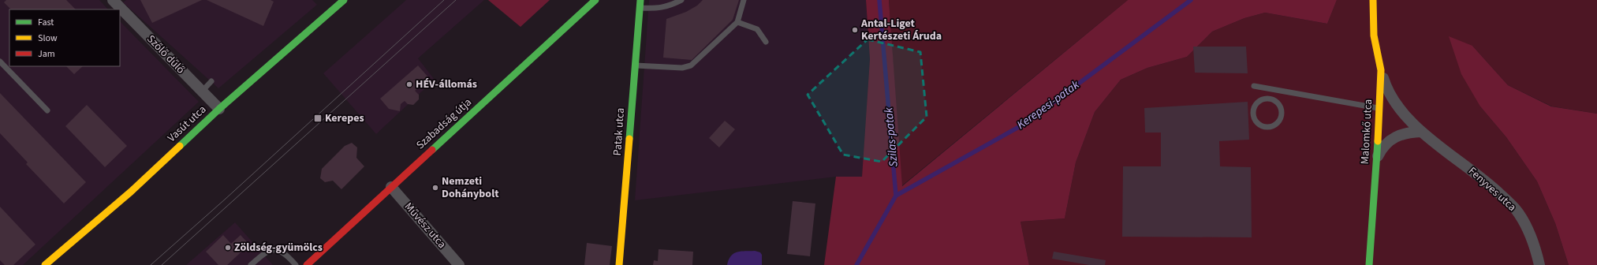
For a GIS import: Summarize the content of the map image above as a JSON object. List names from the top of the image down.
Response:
{
  "streets": {
    "street": [
      "Szőlő dűlő",
      "Vasút utca",
      "Szabadság útja",
      "Patak utca",
      "Malomkő utca",
      "Fenyves utca",
      "Művész utca"
    ]
  },
  "crossings": [
    ["Szőlő dűlő", "Vasút utca"],
    ["Szabadság útja", "Művész utca"],
    ["Malomkő utca", "Fenyves utca"]
  ],
  "water": ["Kerepesi-patak", "Szilas-patak"],
  "places": {
    "other": [
      "Antal-Liget Kertészeti Áruda",
      "HÉV-állomás",
      "Nemzeti Dohánybolt",
      "Zöldség-gyümölcs"
    ],
    "transit": ["Kerepes"]
  },
  "legend": ["Fast", "Slow", "Jam"]
}
